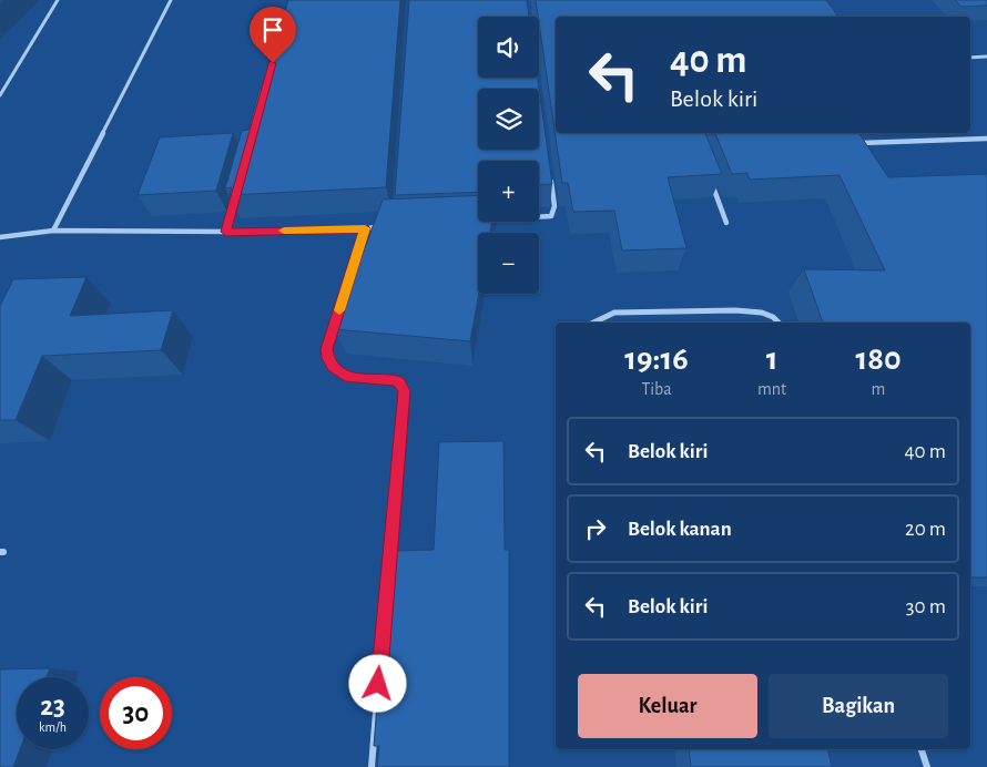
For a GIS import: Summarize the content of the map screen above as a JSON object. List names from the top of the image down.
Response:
{
  "page": {
    "map_buttons": ["+", "−"],
    "turn": ["40 m", "Belok kiri"],
    "eta": [
      "19:16",
      "Tiba",
      "1",
      "mnt",
      "180",
      "m"
    ],
    "list": [
      {
        "name": "Belok kiri",
        "value": "40 m"
      },
      {
        "name": "Belok kanan",
        "value": "20 m"
      },
      {
        "name": "Belok kiri",
        "value": "30 m"
      }
    ],
    "buttons": ["Keluar", "Bagikan"],
    "speed": "23 km/h",
    "limit": "30"
  }
}
